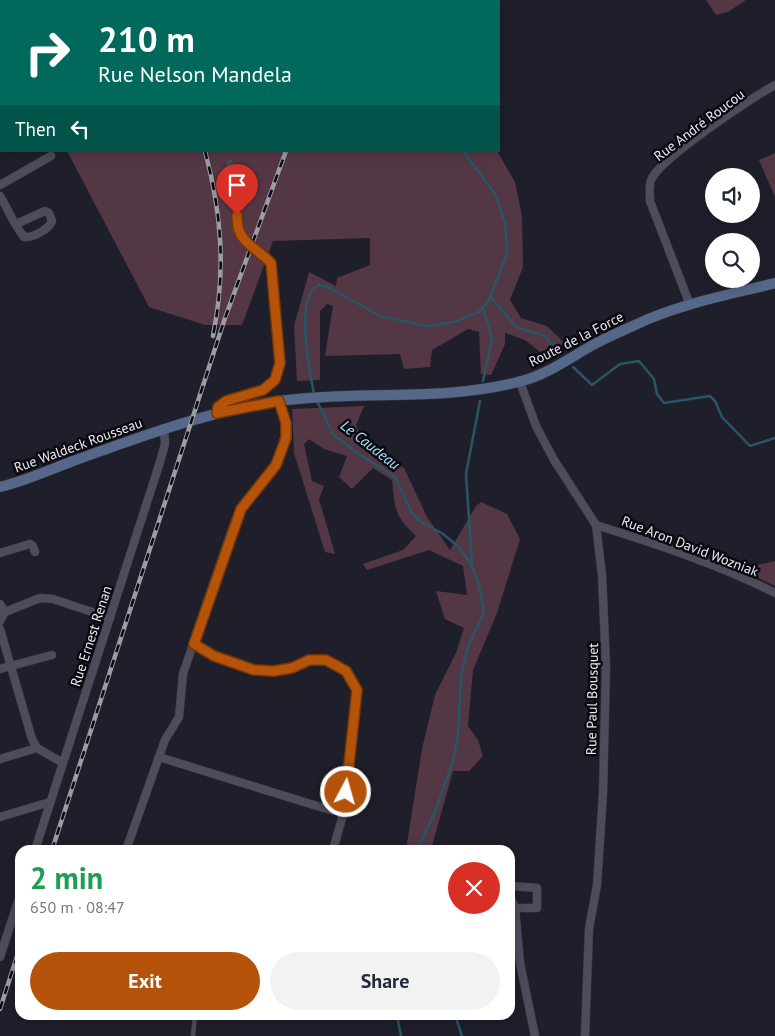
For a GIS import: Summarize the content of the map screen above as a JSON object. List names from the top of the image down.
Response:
{
  "streets": {
    "street": [
      "Rue André Roucou",
      "Route de la Force",
      "Rue Waldeck Rousseau",
      "Rue Aron David Wozniak",
      "Rue Ernest Renan",
      "Rue Paul Bousquet"
    ]
  },
  "crossings": [
    ["Rue André Roucou", "Route de la Force"],
    ["Route de la Force", "Rue Waldeck Rousseau"],
    ["Route de la Force", "Rue Paul Bousquet"],
    ["Rue Waldeck Rousseau", "Rue Ernest Renan"],
    ["Rue Aron David Wozniak", "Rue Paul Bousquet"]
  ],
  "water": ["Le Caudeau"],
  "page": {
    "turn": ["210 m", "Rue Nelson Mandela"],
    "then": "Then",
    "heading": ["2 min", "650 m · 08:47"],
    "buttons": ["Exit", "Share"]
  }
}
